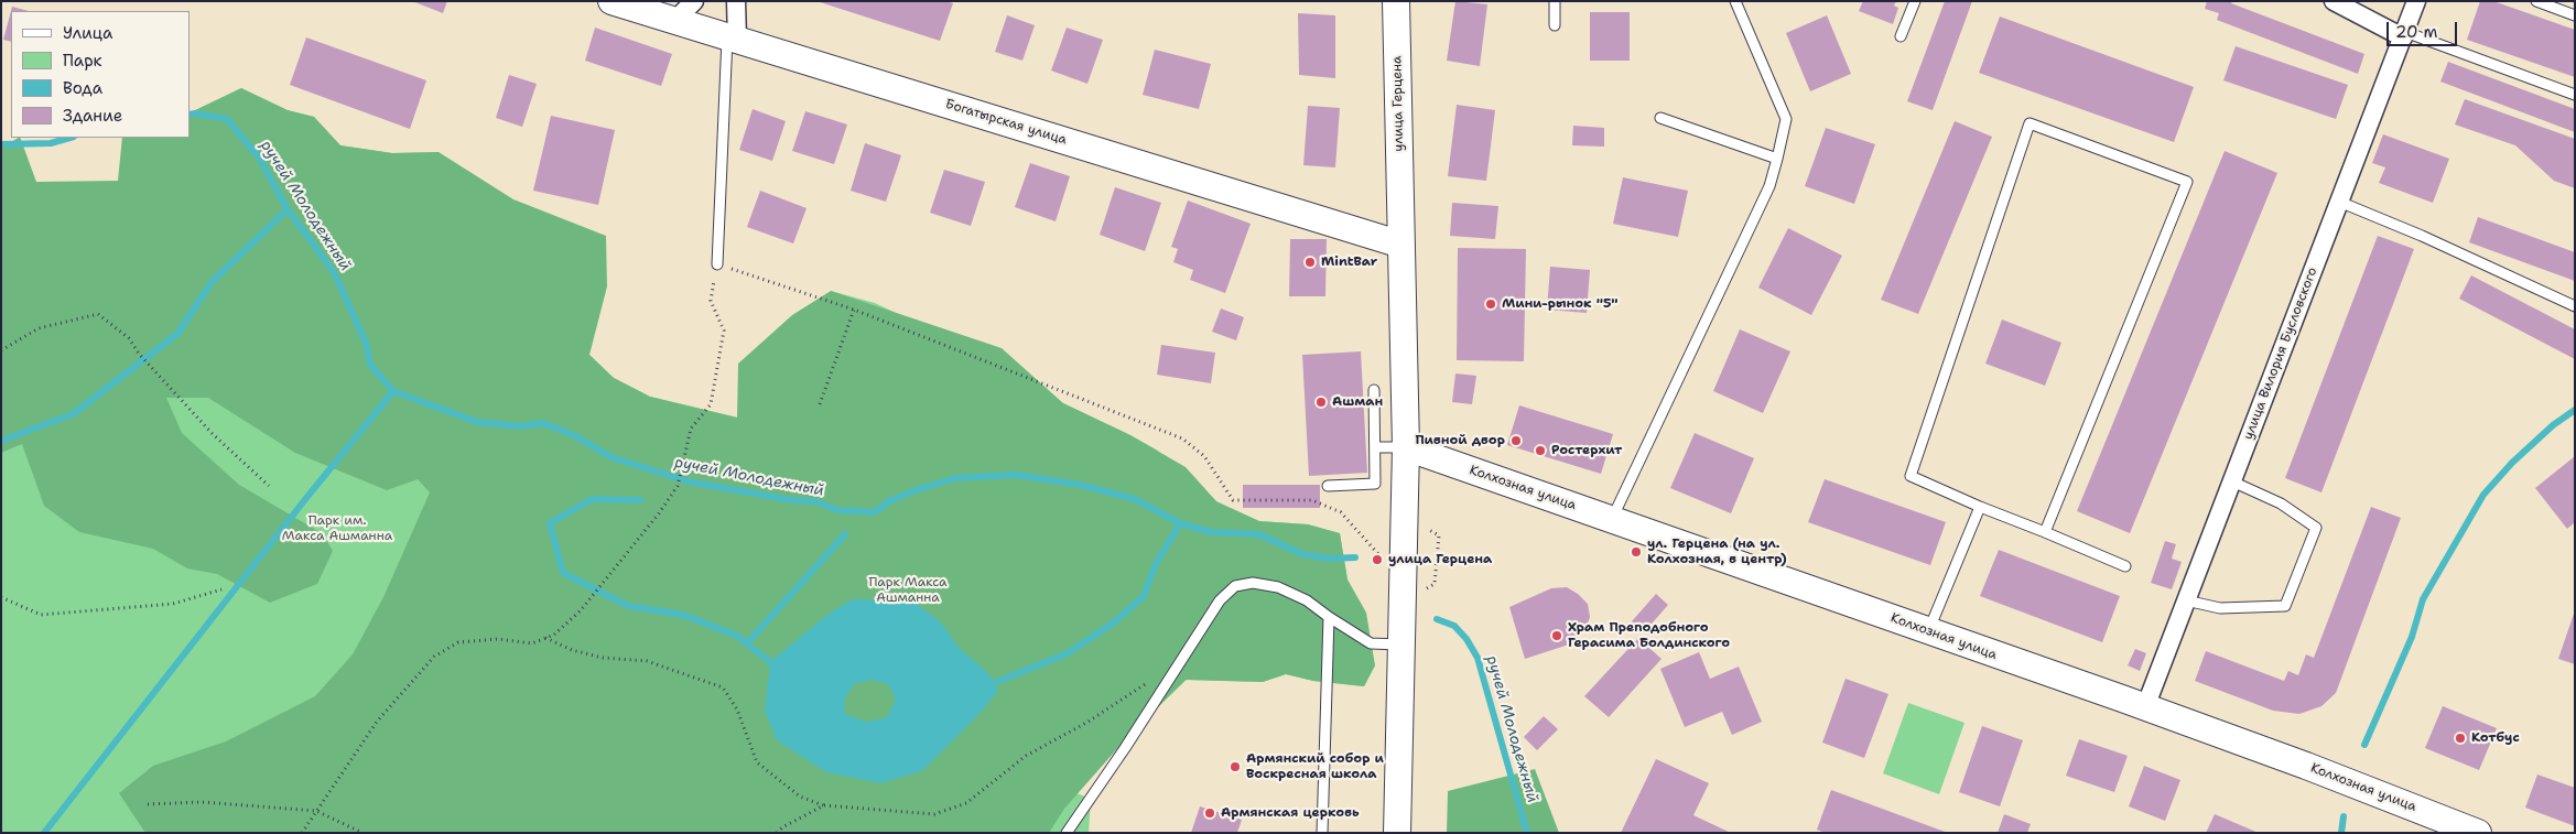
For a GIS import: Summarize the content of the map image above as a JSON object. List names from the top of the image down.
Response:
{
  "streets": {
    "street": [
      "улица Герцена",
      "Богатырская улица",
      "улица Вилория Бусловского",
      "Колхозная улица"
    ]
  },
  "crossings": [
    ["улица Герцена", "Богатырская улица"],
    ["улица Герцена", "Колхозная улица"],
    ["улица Вилория Бусловского", "Колхозная улица"]
  ],
  "water": ["ручей Молодежный"],
  "parks": ["Парк им. Макса Ашманна", "Парк Макса Ашманна"],
  "places": [
    "MintBar",
    "Мини-рынок \"5\"",
    "Ашман",
    "Пивной двор",
    "Ростерхит",
    "ул. Герцена (на ул. Колхозная, в центр)",
    "улица Герцена",
    "Храм Преподобного Герасима Болдинского",
    "Котбус",
    "Армянский собор и Воскресная школа",
    "Армянская церковь"
  ],
  "legend": [
    "Улица",
    "Парк",
    "Вода",
    "Здание"
  ],
  "scale_bar": "20 m"
}
